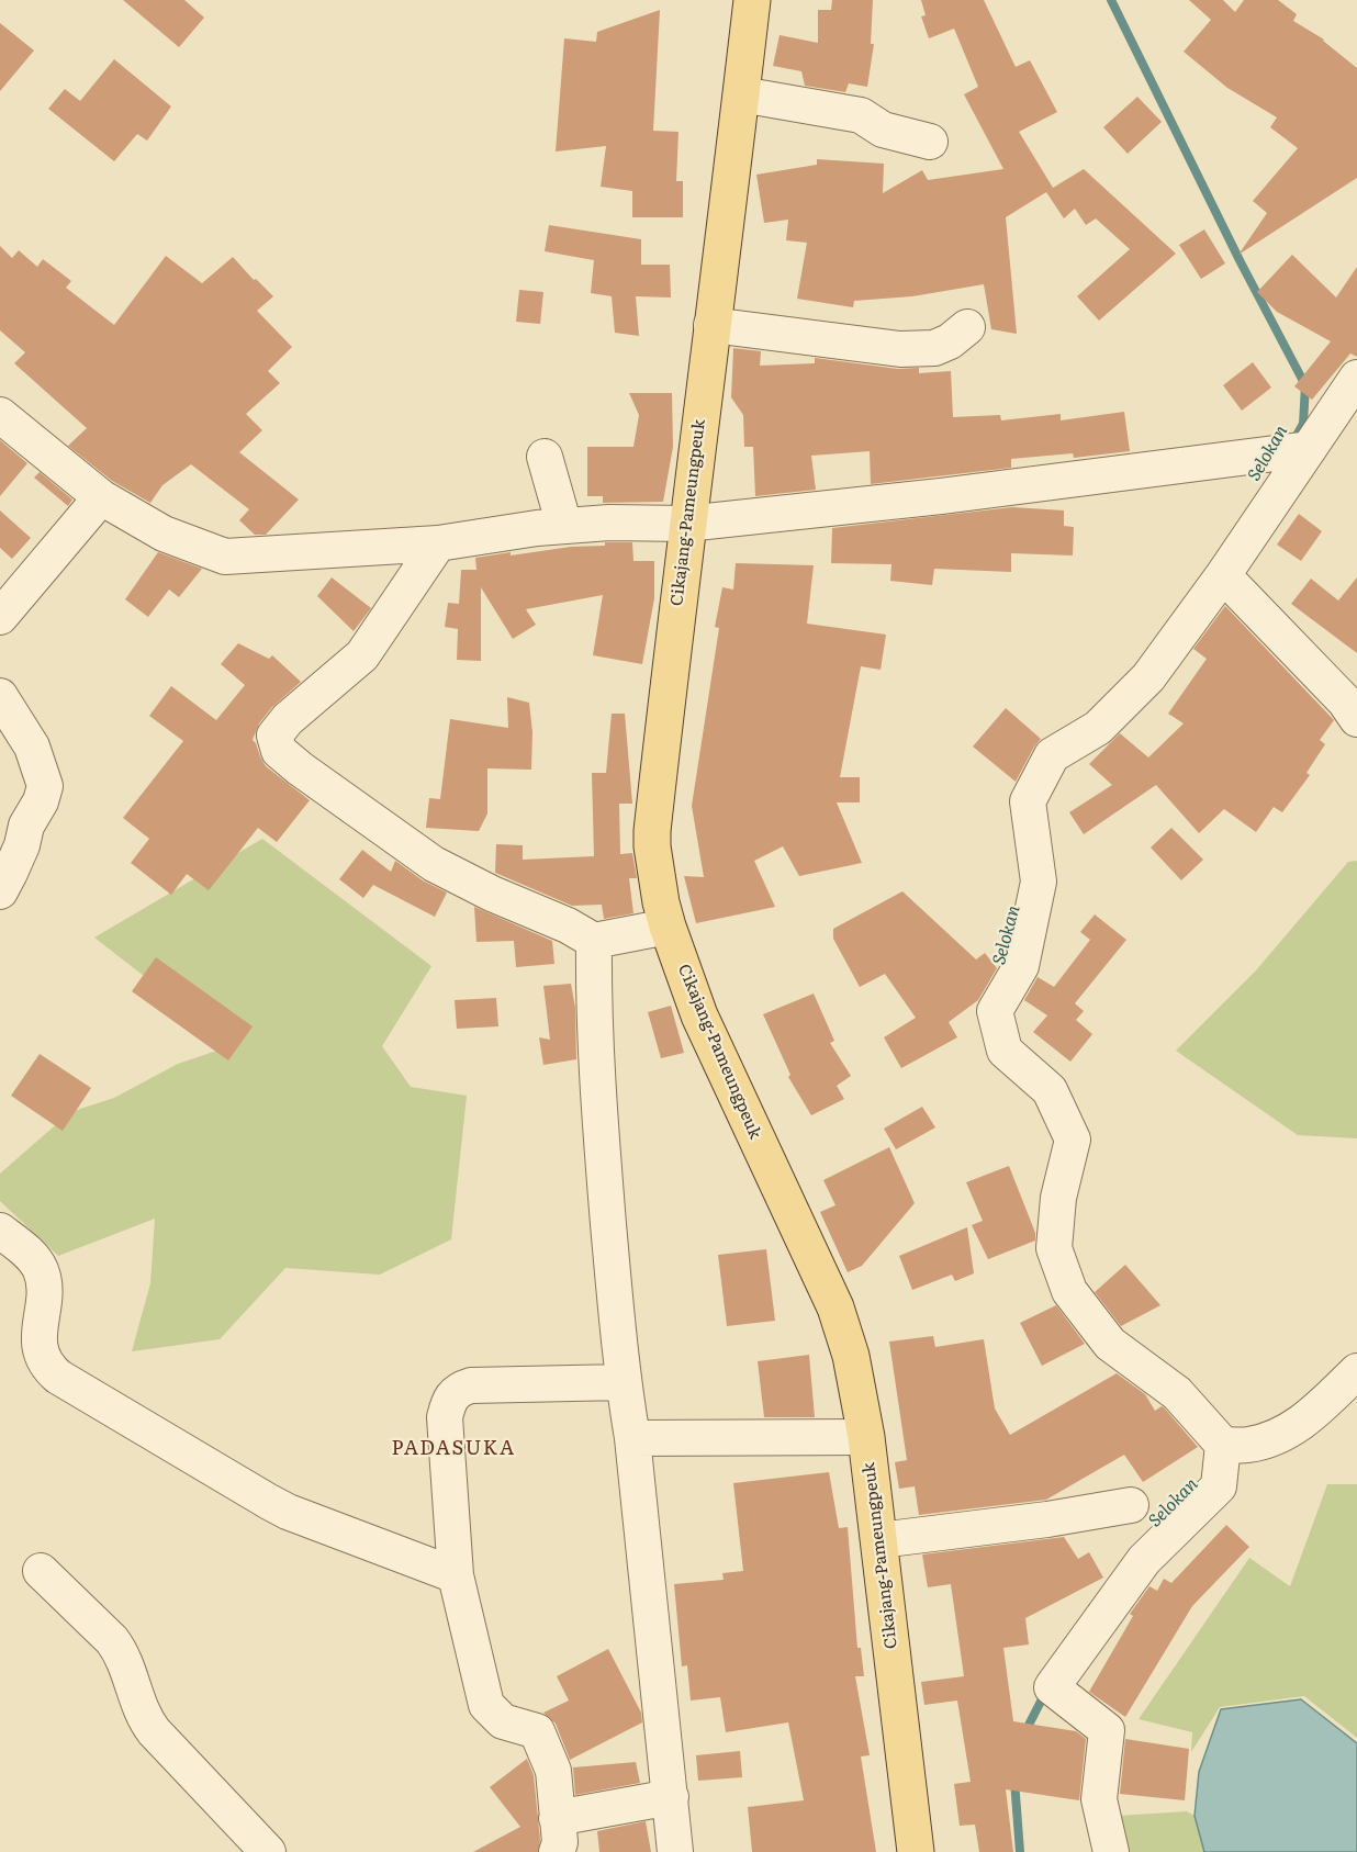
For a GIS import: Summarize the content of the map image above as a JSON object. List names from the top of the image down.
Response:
{
  "streets": {
    "main road": ["Cikajang-Pameungpeuk"]
  },
  "districts": ["PADASUKA"],
  "water": ["Selokan"]
}
